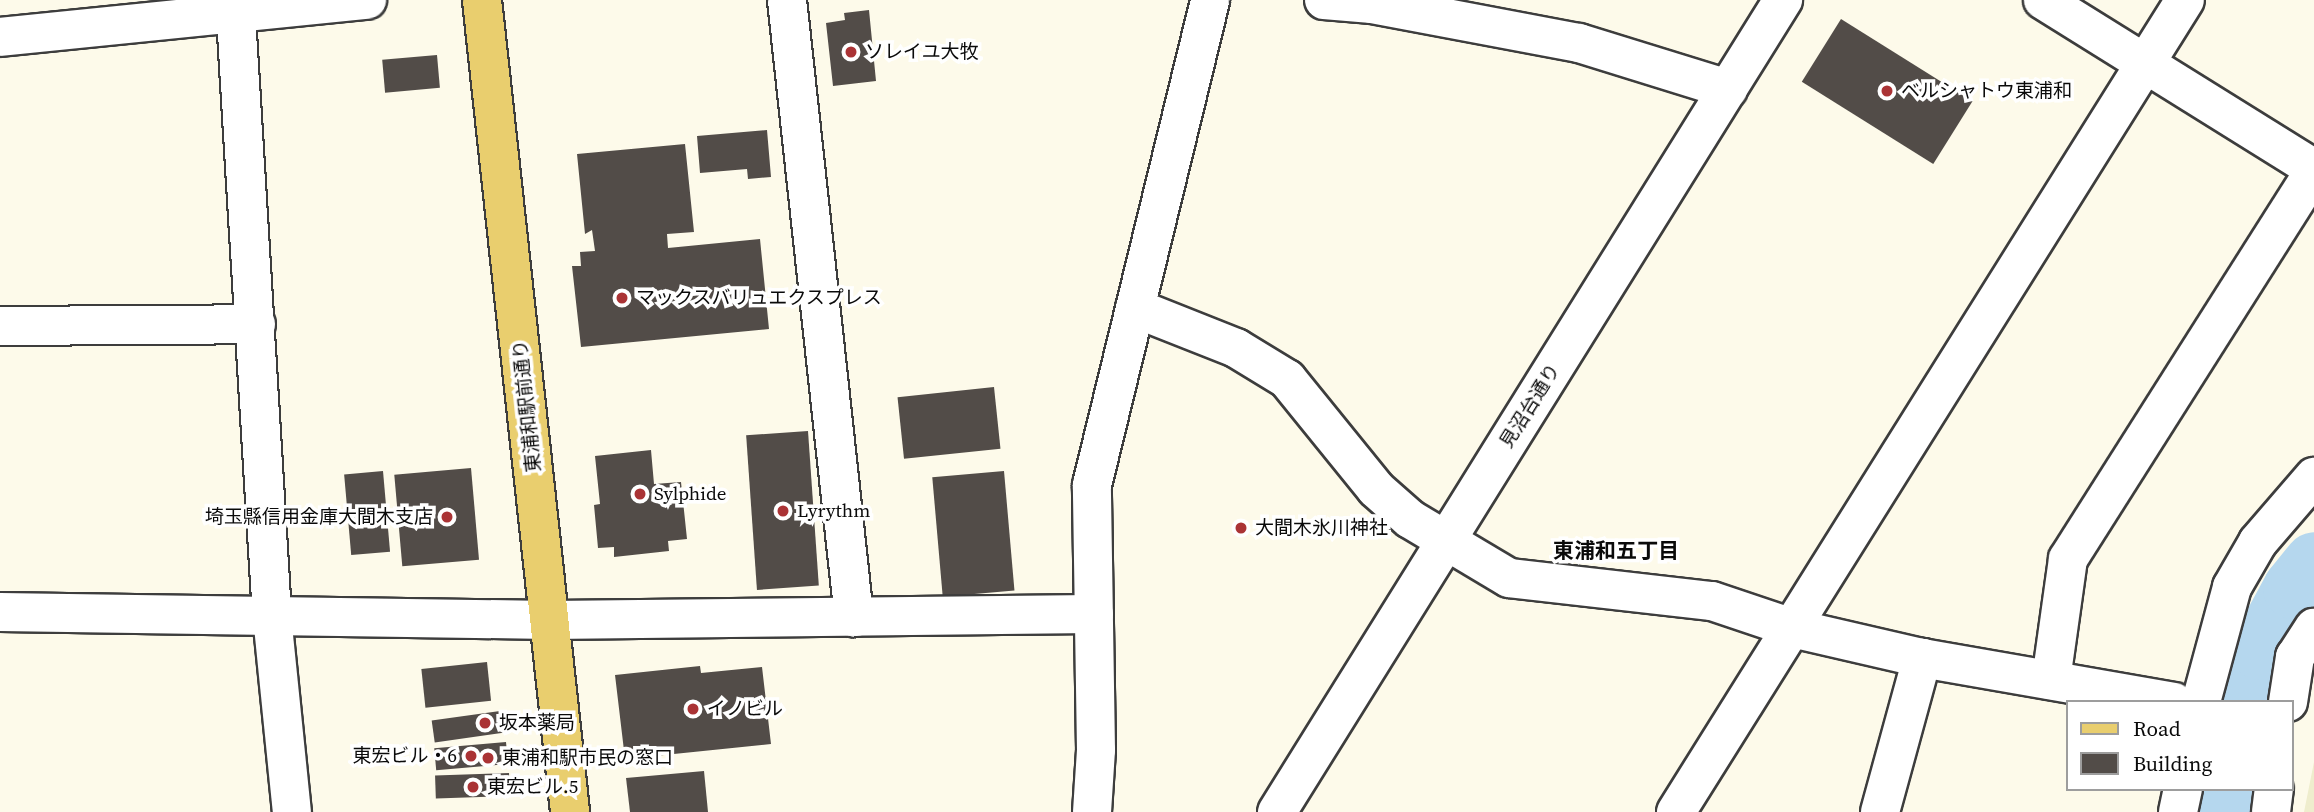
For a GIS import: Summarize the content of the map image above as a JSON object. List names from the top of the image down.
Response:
{
  "streets": {
    "main road": ["東浦和駅前通り"],
    "street": ["見沼台通り"]
  },
  "districts": ["東浦和五丁目"],
  "places": [
    "ソレイユ大牧",
    "ベルシャトウ東浦和",
    "マックスバリュエクスプレス",
    "Sylphide",
    "Lyrythm",
    "埼玉縣信用金庫大間木支店",
    "大間木氷川神社",
    "イノビル",
    "坂本薬局",
    "東宏ビル・6",
    "東浦和駅市民の窓口",
    "東宏ビル.5"
  ],
  "legend": ["Road", "Building"]
}
